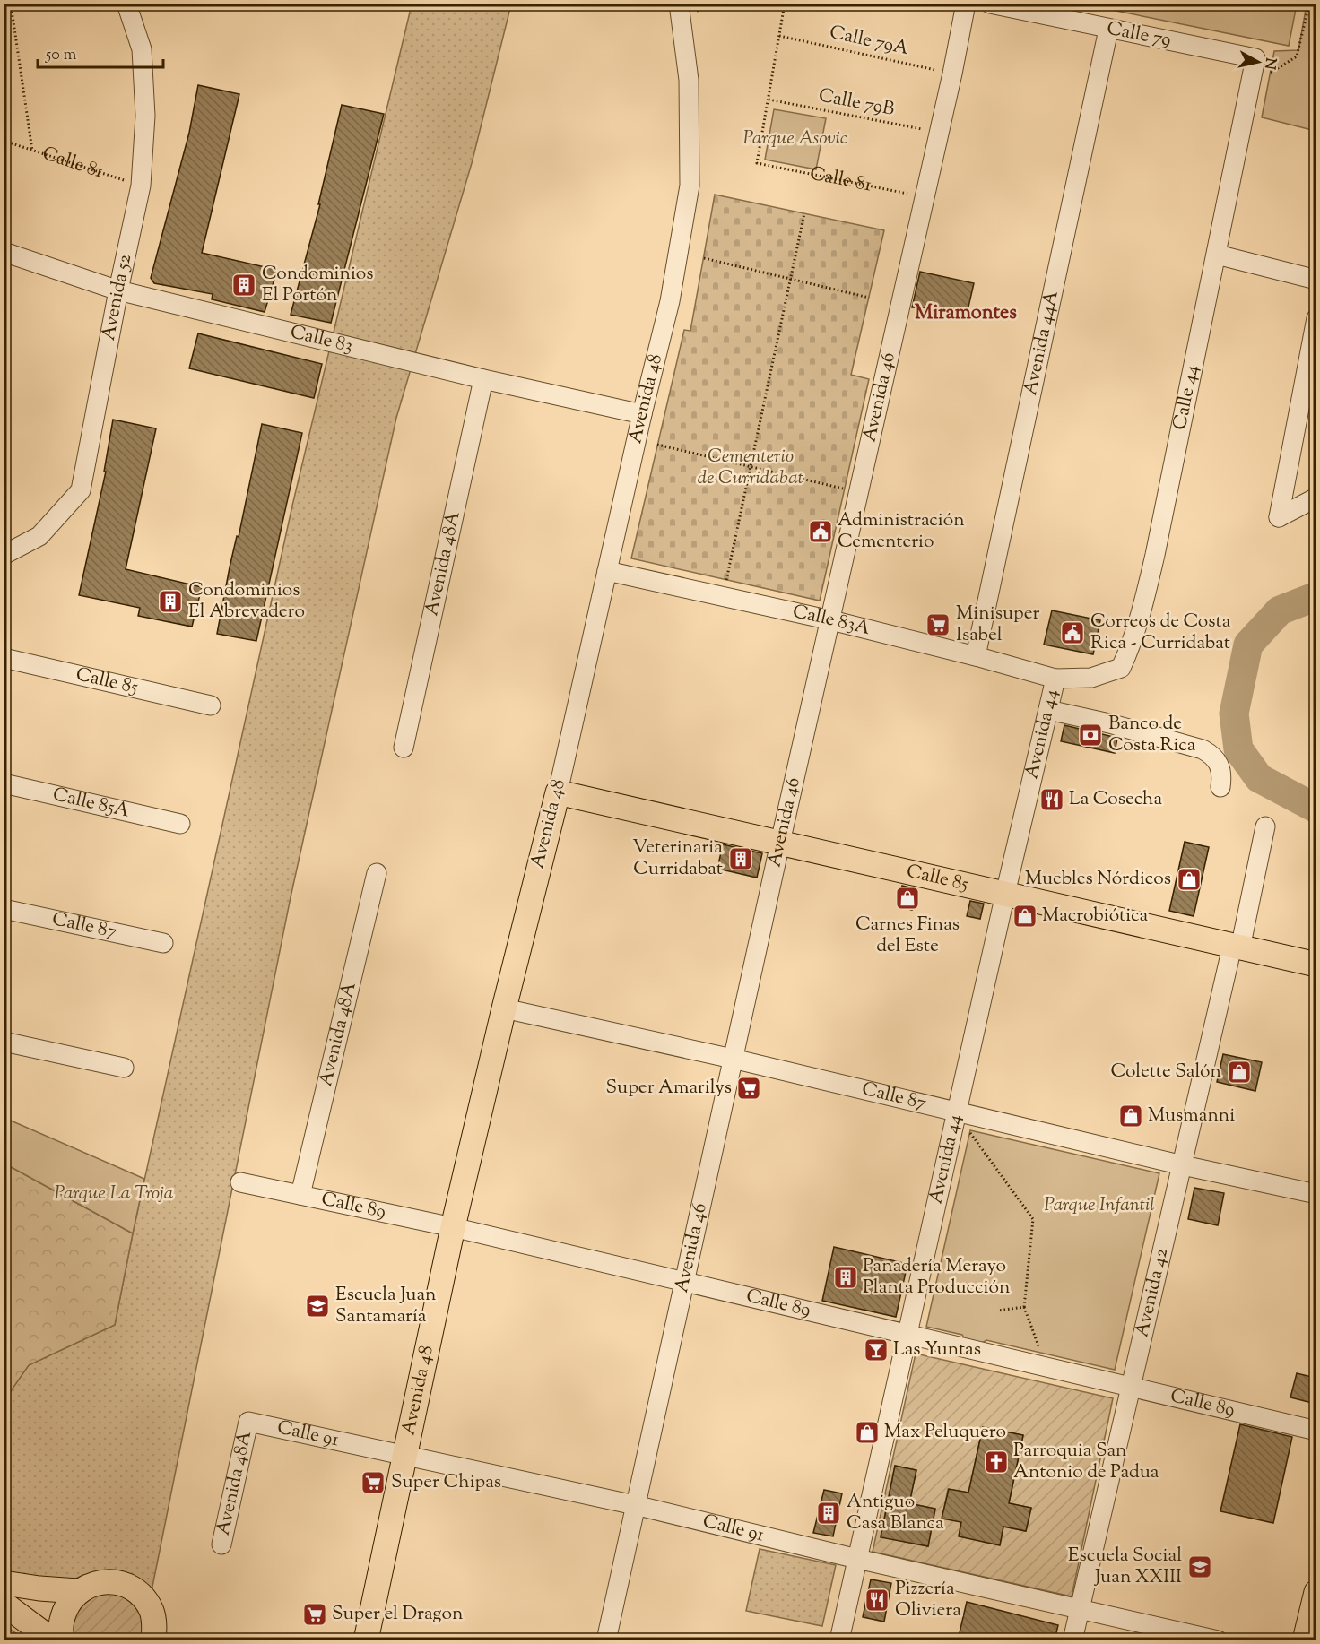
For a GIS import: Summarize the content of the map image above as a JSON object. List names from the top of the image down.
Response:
{
  "streets": {
    "main road": ["Avenida 48", "Calle 85"],
    "street": [
      "Calle 79",
      "Avenida 52",
      "Calle 83",
      "Avenida 44A",
      "Avenida 46",
      "Calle 44",
      "Avenida 48A",
      "Calle 83A",
      "Avenida 44",
      "Calle 85A",
      "Calle 87",
      "Calle 89",
      "Avenida 42",
      "Calle 91"
    ],
    "path": ["Calle 79A", "Calle 79B", "Calle 81"]
  },
  "crossings": [
    ["Calle 79", "Avenida 44A"],
    ["Calle 79", "Calle 44"],
    ["Calle 79A", "Avenida 46"],
    ["Calle 79B", "Calle 81"],
    ["Calle 79B", "Avenida 46"],
    ["Calle 81", "Avenida 52"],
    ["Calle 81", "Avenida 46"],
    ["Avenida 52", "Calle 83"],
    ["Calle 83", "Avenida 48"],
    ["Calle 83", "Avenida 48A"],
    ["Avenida 44A", "Calle 83A"],
    ["Avenida 46", "Calle 83A"],
    ["Avenida 46", "Calle 85"],
    ["Avenida 46", "Calle 87"],
    ["Avenida 46", "Calle 89"],
    ["Avenida 46", "Calle 91"],
    ["Calle 44", "Calle 83A"],
    ["Calle 44", "Avenida 44"],
    ["Avenida 48", "Calle 83A"],
    ["Avenida 48", "Calle 85"],
    ["Avenida 48", "Calle 87"],
    ["Avenida 48", "Calle 89"],
    ["Avenida 48", "Calle 91"],
    ["Avenida 48A", "Calle 89"],
    ["Avenida 48A", "Calle 91"],
    ["Calle 83A", "Avenida 44"],
    ["Calle 85", "Avenida 44"],
    ["Calle 85", "Avenida 42"],
    ["Avenida 44", "Calle 87"],
    ["Avenida 44", "Calle 89"],
    ["Avenida 44", "Calle 91"],
    ["Calle 87", "Avenida 42"],
    ["Calle 89", "Avenida 42"],
    ["Avenida 42", "Calle 91"]
  ],
  "districts": ["Miramontes"],
  "parks": [
    "Parque Asovic",
    "Cementerio de Curridabat",
    "Parque La Troja",
    "Parque Infantil"
  ],
  "places": {
    "building": [
      "Condominios El Portón",
      "Condominios El Abrevadero",
      "Veterinaria Curridabat",
      "Panadería Merayo Planta Producción",
      "Antiguo Casa Blanca"
    ],
    "public building": ["Administración Cementerio", "Correos de Costa Rica - Curridabat"],
    "supermarket": [
      "Minisuper Isabel",
      "Super Amarilys",
      "Super Chipas",
      "Super el Dragon"
    ],
    "bank": ["Banco de Costa Rica"],
    "restaurant": ["La Cosecha", "Pizzería Oliviera"],
    "shop": [
      "Muebles Nórdicos",
      "Carnes Finas del Este",
      "Macrobiótica",
      "Colette Salón",
      "Musmanni",
      "Max Peluquero"
    ],
    "school or university": ["Escuela Juan Santamaría", "Escuela Social Juan XXIII"],
    "bar": ["Las Yuntas"],
    "church": ["Parroquia San Antonio de Padua"]
  },
  "scale_bar": "50 m",
  "north": "right"
}
